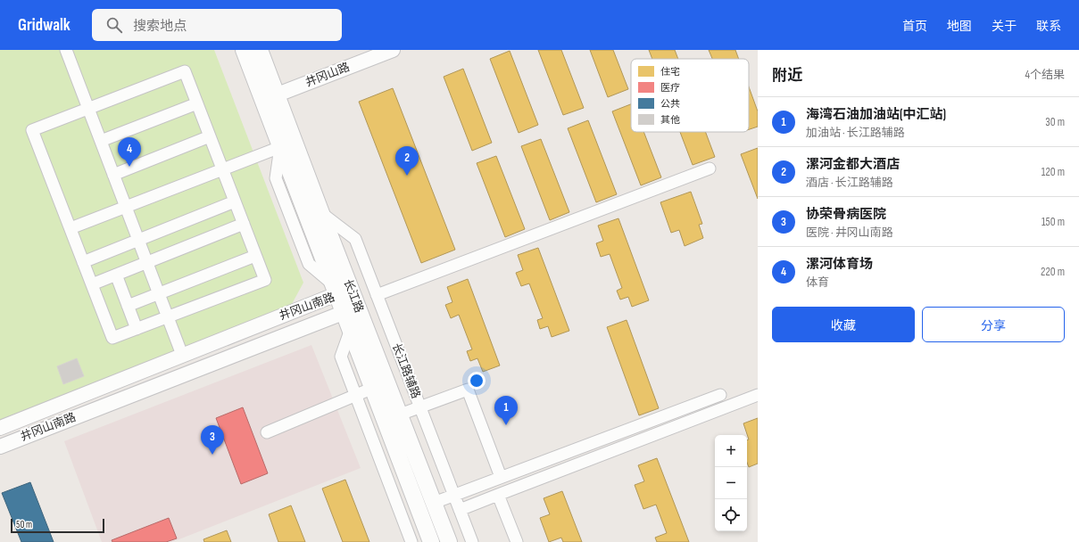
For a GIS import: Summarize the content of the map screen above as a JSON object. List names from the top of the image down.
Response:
{
  "streets": {
    "main road": ["长江路"],
    "street": ["井冈山路", "井冈山南路", "长江路辅路"]
  },
  "crossings": [
    ["井冈山路", "长江路"],
    ["长江路", "井冈山南路"],
    ["长江路", "长江路辅路"]
  ],
  "legend": [
    "住宅",
    "医疗",
    "公共",
    "其他"
  ],
  "scale_bar": "50 m",
  "page": {
    "header": "Gridwalk",
    "search": "搜索地点",
    "nav": [
      "首页",
      "地图",
      "关于",
      "联系"
    ],
    "heading": ["附近", "4个结果"],
    "list": [
      {
        "mark": "1",
        "name": "海湾石油加油站(中汇站)",
        "note": "加油站 · 长江路辅路",
        "value": "30 m"
      },
      {
        "mark": "2",
        "name": "漯河金都大酒店",
        "note": "酒店 · 长江路辅路",
        "value": "120 m"
      },
      {
        "mark": "3",
        "name": "协荣骨病医院",
        "note": "医院 · 井冈山南路",
        "value": "150 m"
      },
      {
        "mark": "4",
        "name": "漯河体育场",
        "note": "体育",
        "value": "220 m"
      }
    ],
    "pins": [
      "4",
      "2",
      "1",
      "3"
    ],
    "buttons": ["收藏", "分享"],
    "map_buttons": ["+", "−"],
    "scale": "50 m"
  }
}
